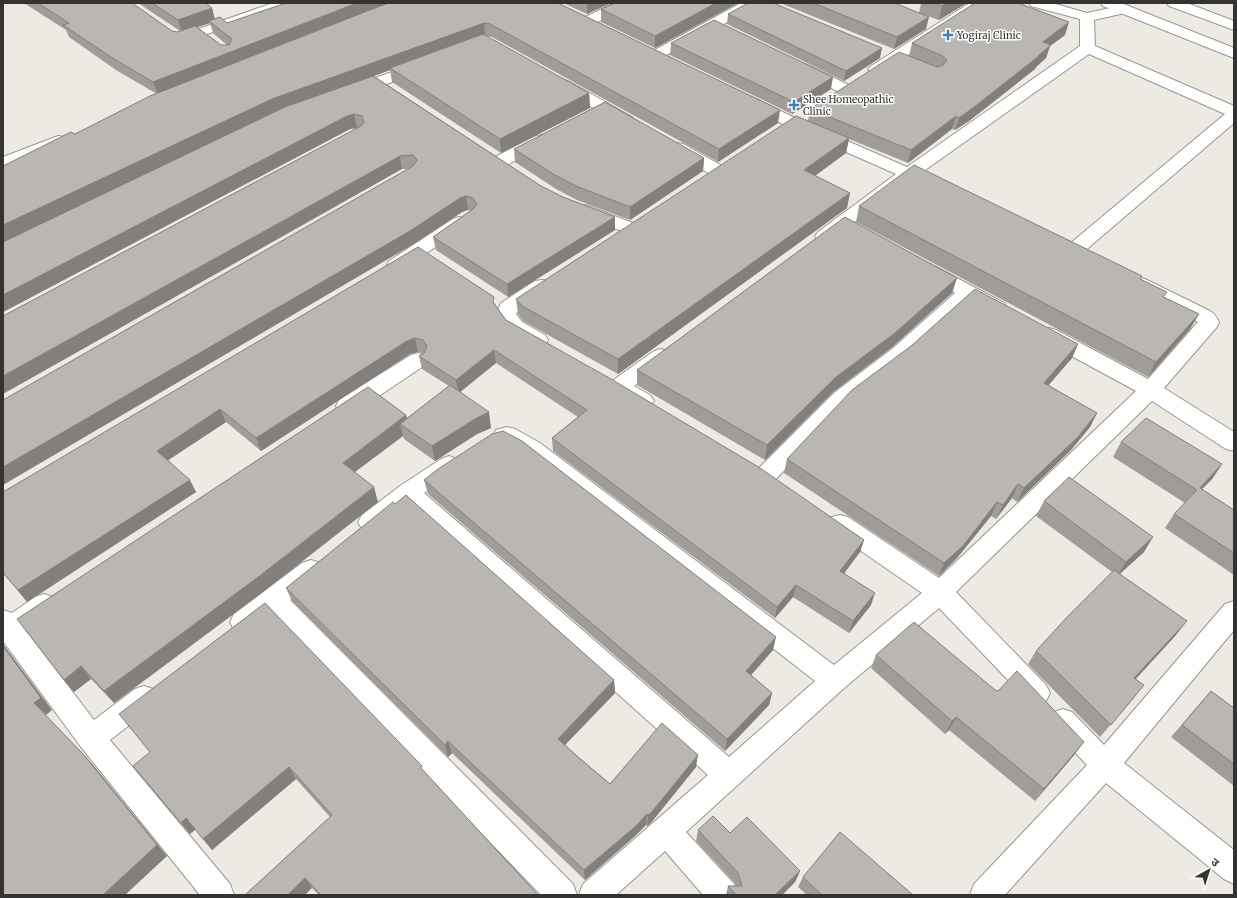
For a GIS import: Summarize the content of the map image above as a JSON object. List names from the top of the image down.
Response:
{
  "places": {
    "health": ["Yogiraj Clinic", "Shee Homeopathic Clinic"]
  },
  "north": "top right"
}
